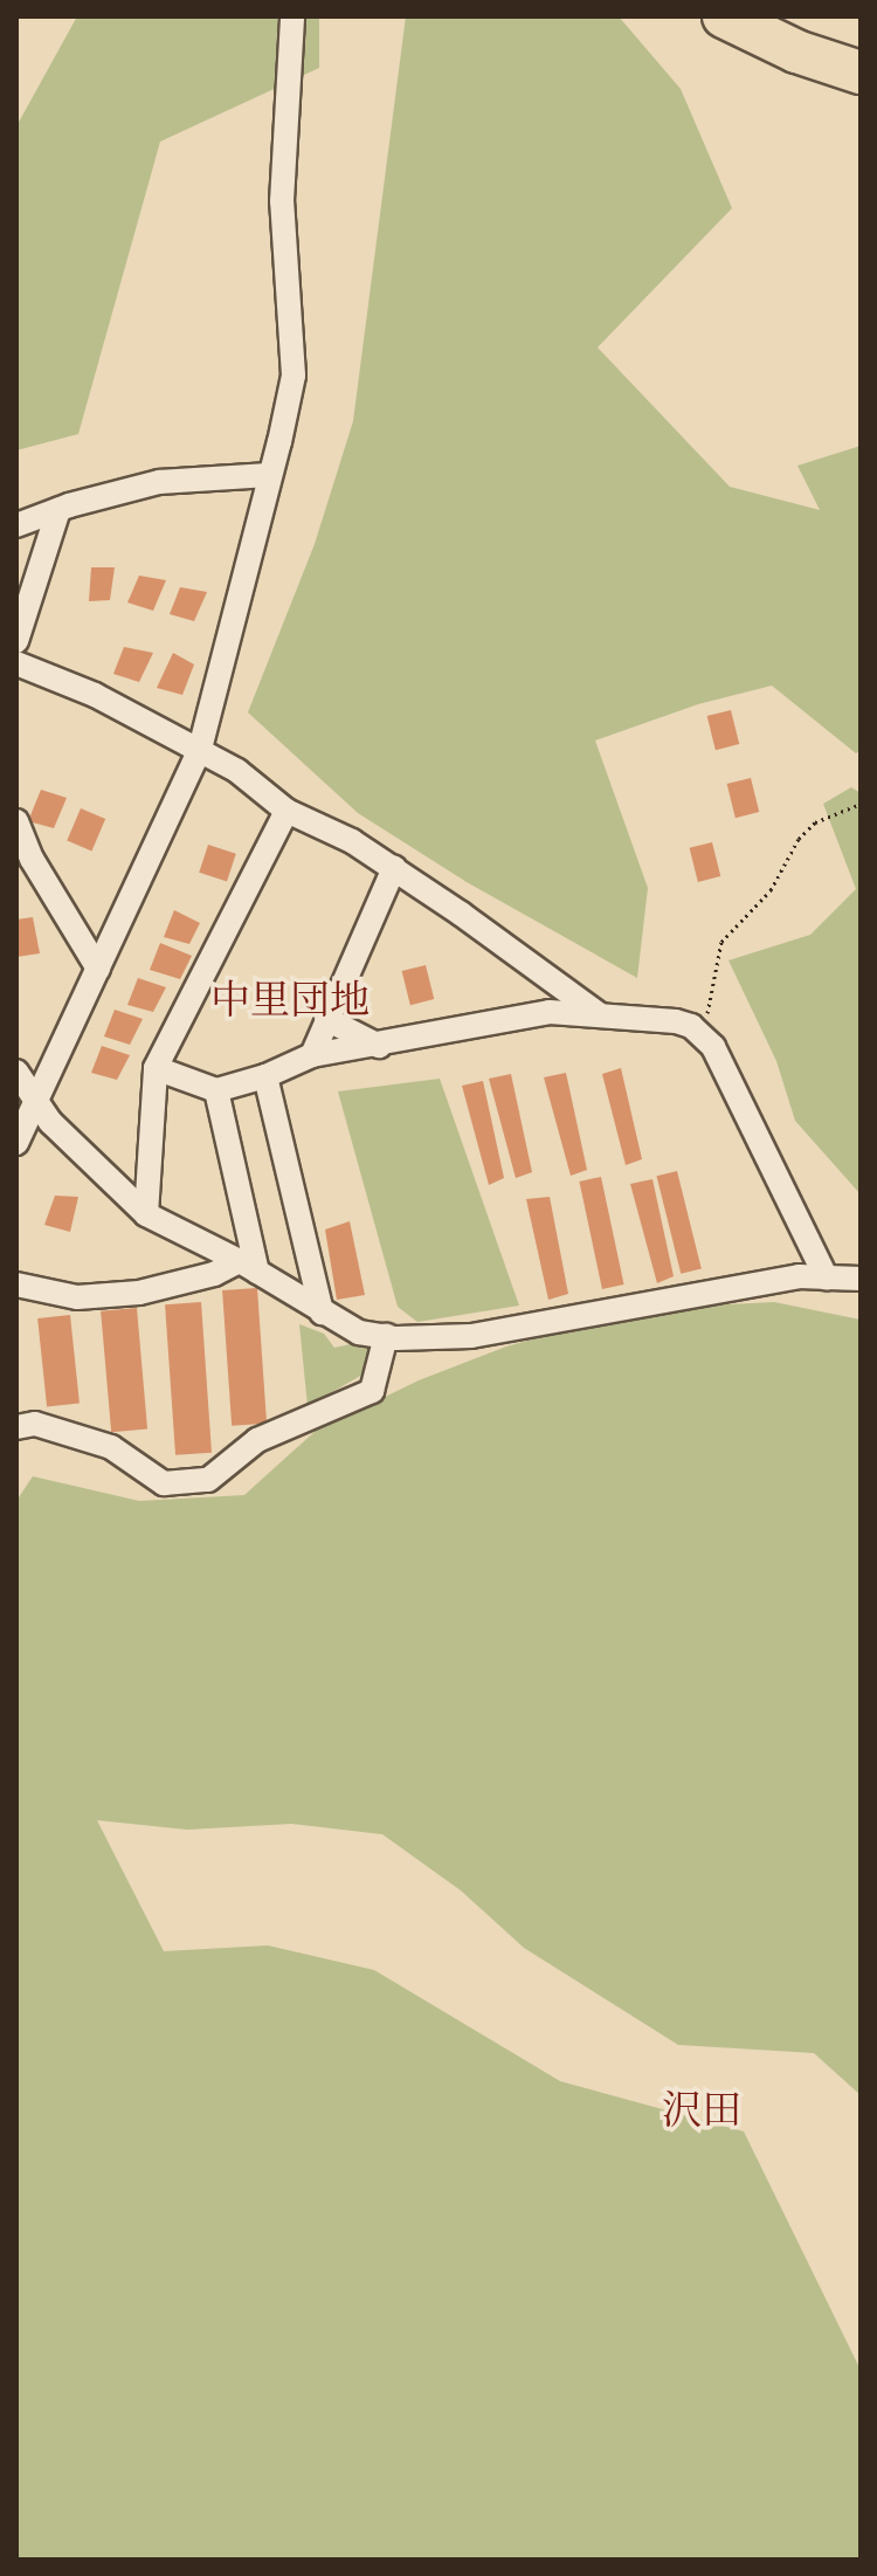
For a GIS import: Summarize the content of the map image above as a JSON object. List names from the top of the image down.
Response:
{
  "districts": ["中里団地", "沢田"]
}
